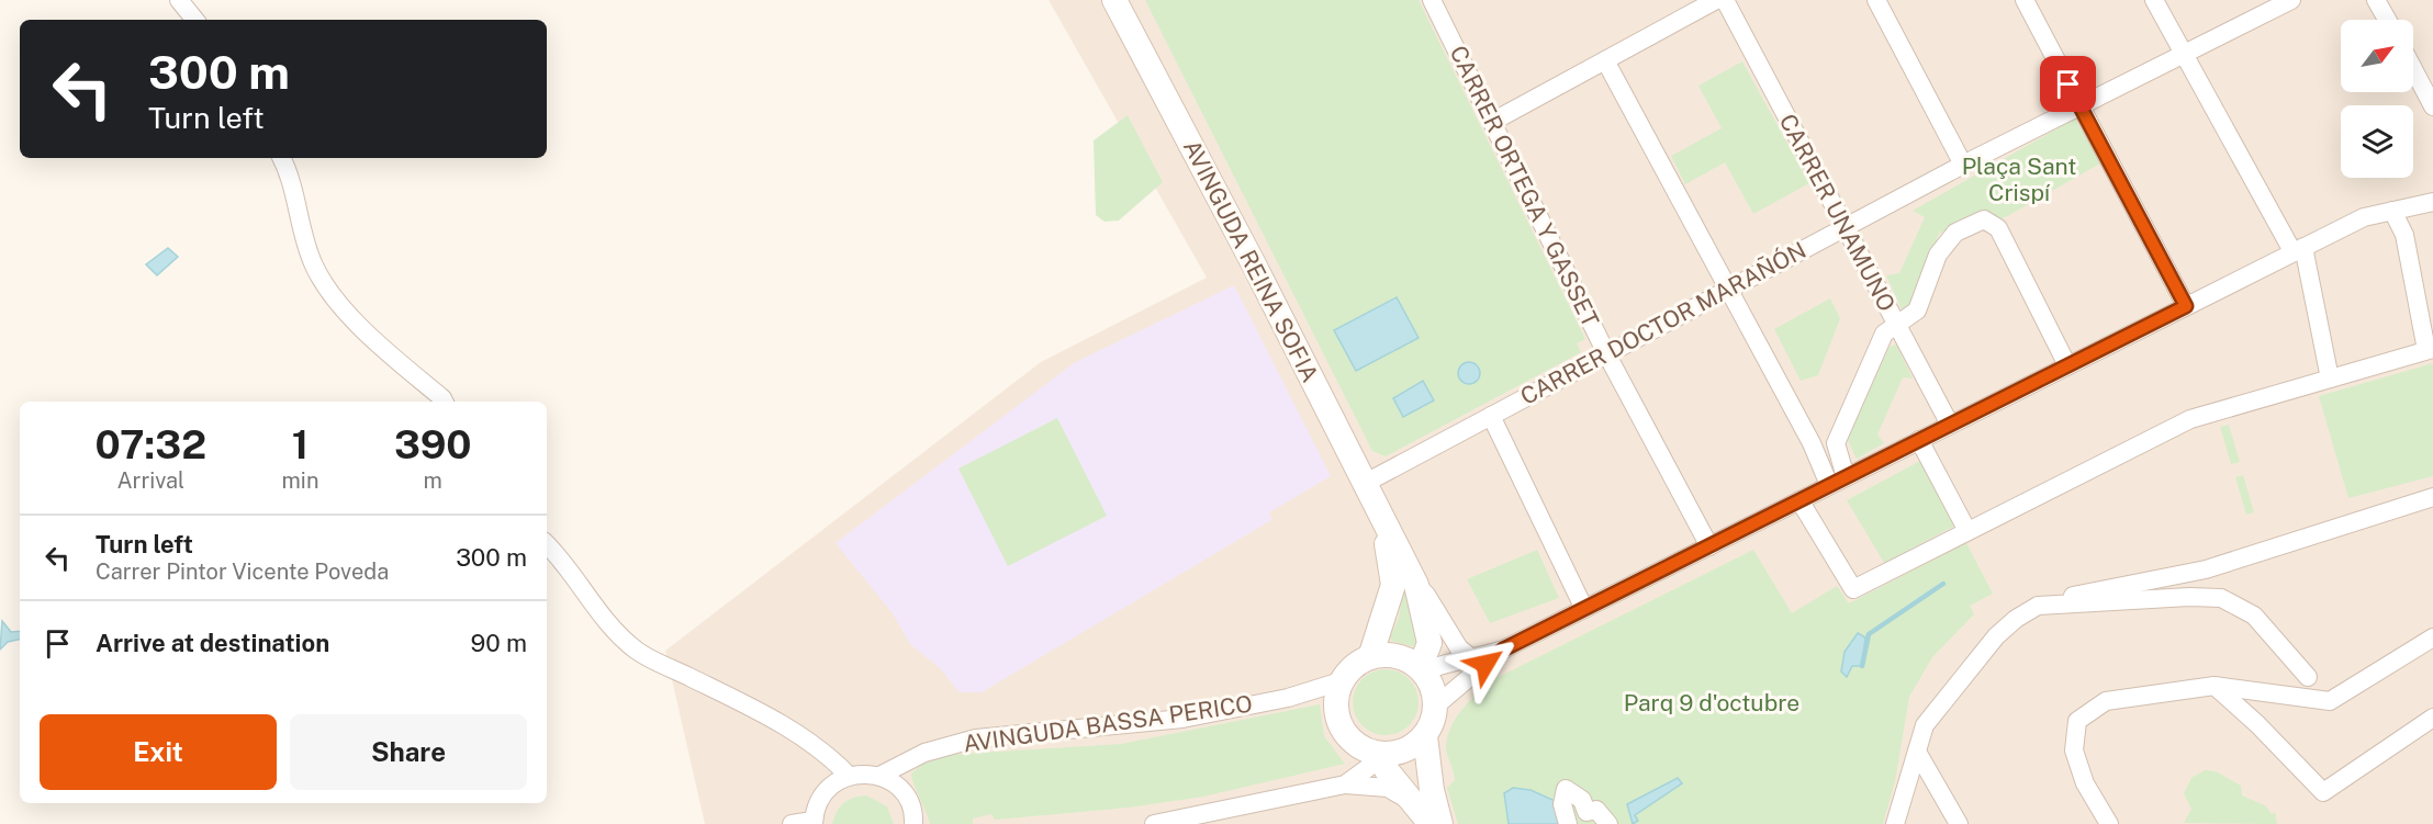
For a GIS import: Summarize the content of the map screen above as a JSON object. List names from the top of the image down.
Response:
{
  "streets": {
    "street": [
      "CARRER ORTEGA Y GASSET",
      "CARRER UNAMUNO",
      "AVINGUDA REINA SOFIA",
      "CARRER DOCTOR MARAÑÓN",
      "AVINGUDA BASSA PERICO"
    ]
  },
  "crossings": [
    ["CARRER ORTEGA Y GASSET", "CARRER DOCTOR MARAÑÓN"],
    ["CARRER UNAMUNO", "CARRER DOCTOR MARAÑÓN"],
    ["AVINGUDA REINA SOFIA", "CARRER DOCTOR MARAÑÓN"],
    ["AVINGUDA REINA SOFIA", "AVINGUDA BASSA PERICO"]
  ],
  "parks": ["Plaça Sant Crispí", "Parq 9 d'octubre"],
  "north": "top right",
  "page": {
    "turn": ["300 m", "Turn left"],
    "eta": [
      "07:32",
      "Arrival",
      "1",
      "min",
      "390",
      "m"
    ],
    "list": [
      {
        "name": "Turn left",
        "note": "Carrer Pintor Vicente Poveda",
        "value": "300 m"
      },
      {
        "name": "Arrive at destination",
        "value": "90 m"
      }
    ],
    "buttons": ["Exit", "Share"]
  }
}
